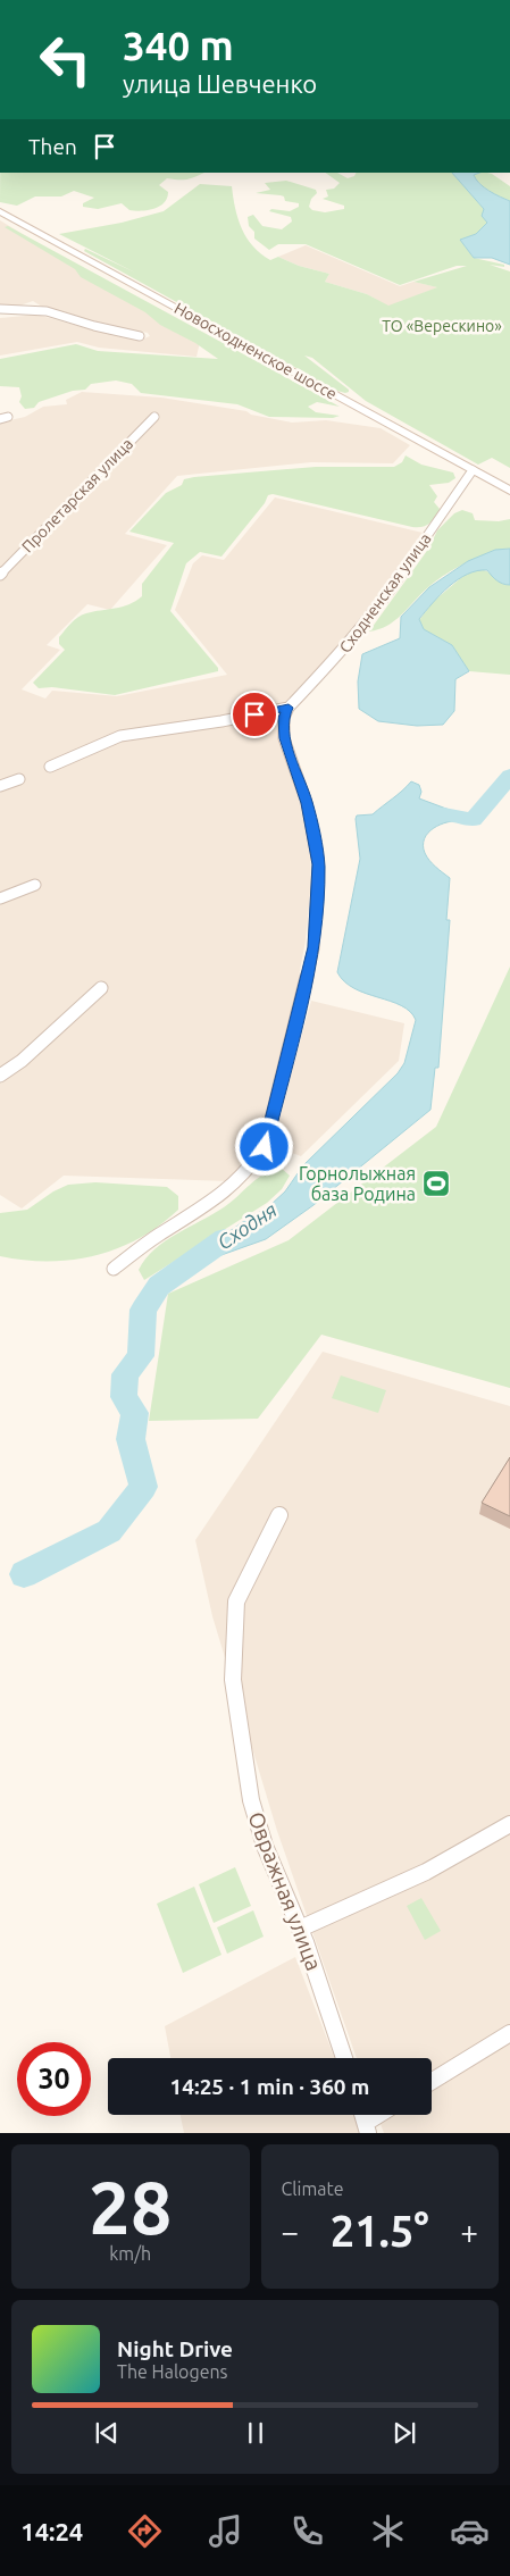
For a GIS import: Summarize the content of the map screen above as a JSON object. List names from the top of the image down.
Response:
{
  "streets": {
    "main road": ["Новосходненское шоссе"],
    "street": ["Пролетарская улица", "Сходненская улица", "Овражная улица"]
  },
  "crossings": [
    ["Новосходненское шоссе", "Сходненская улица"]
  ],
  "water": ["Сходня"],
  "parks": ["ТО «Верескино»"],
  "places": {
    "sports": ["Горнолыжная база Родина"]
  },
  "page": {
    "turn": ["340 m", "улица Шевченко"],
    "then": "Then",
    "limit": "30",
    "trip": "14:25 · 1 min · 360 m",
    "tile": [
      ["28", "km/h"],
      "Climate"
    ],
    "heat": ["−", "21.5°", "+"],
    "song": ["Night Drive", "The Halogens"],
    "tabs": "14:24"
  }
}
